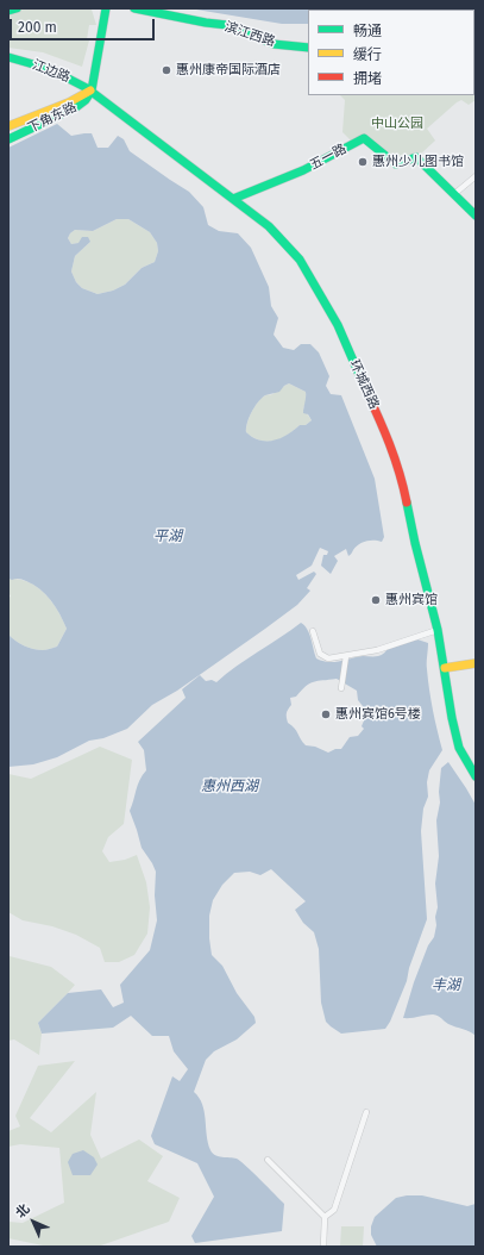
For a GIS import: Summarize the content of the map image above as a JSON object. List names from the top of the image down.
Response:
{
  "streets": {
    "main road": [
      "滨江西路",
      "江边路",
      "下角东路",
      "五一路",
      "环城西路"
    ]
  },
  "crossings": [
    ["江边路", "下角东路"],
    ["江边路", "环城西路"],
    ["下角东路", "环城西路"],
    ["五一路", "环城西路"]
  ],
  "water": ["平湖", "惠州西湖", "丰湖"],
  "parks": ["中山公园"],
  "places": [
    "惠州康帝国际酒店",
    "惠州少儿图书馆",
    "惠州宾馆",
    "惠州宾馆6号楼"
  ],
  "legend": ["畅通", "缓行", "拥堵"],
  "scale_bar": "200 m",
  "north": "top left"
}
